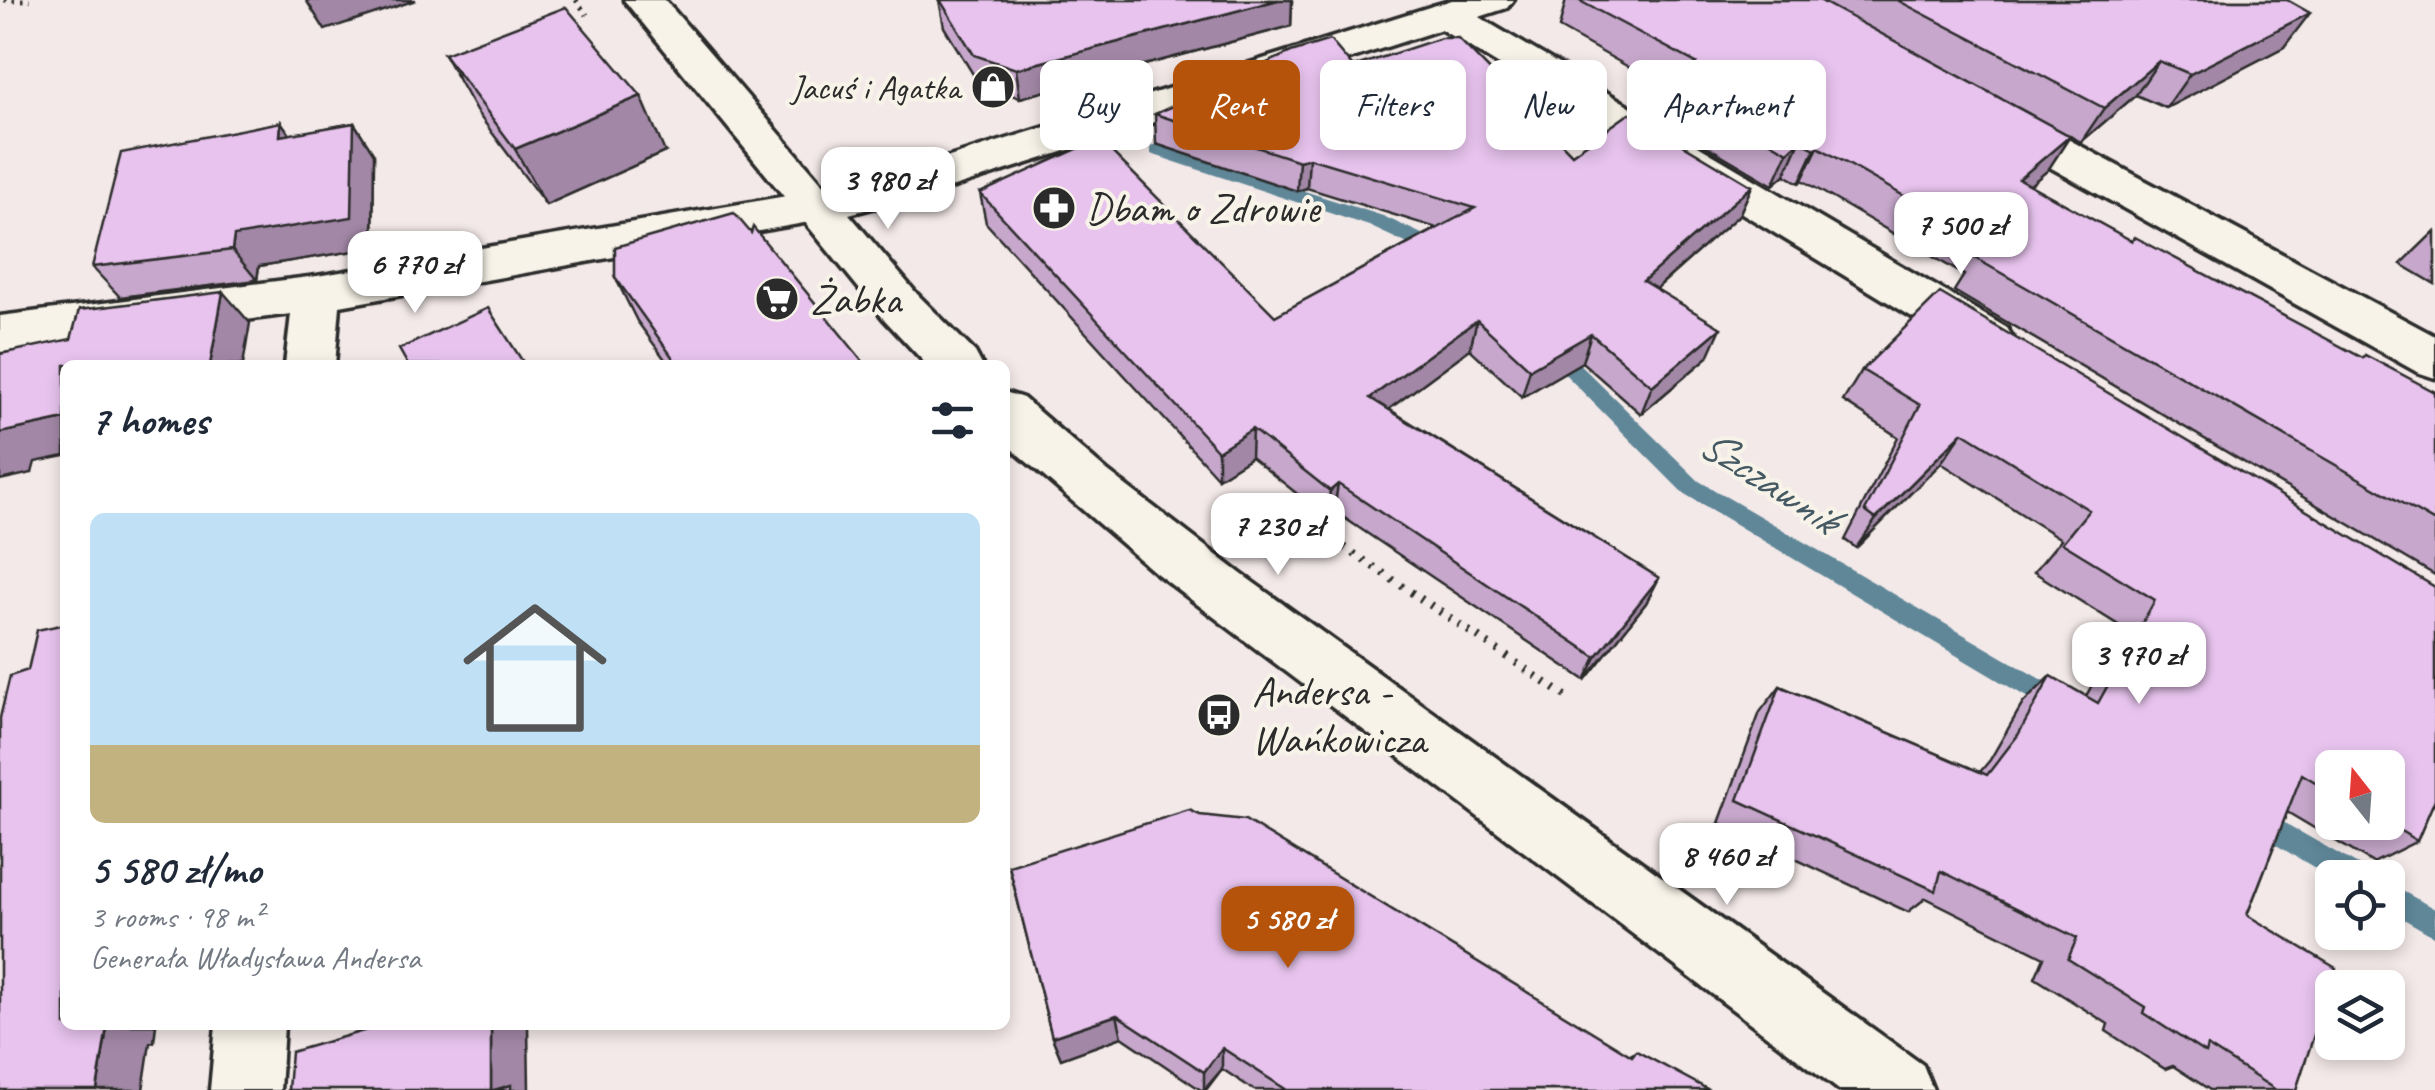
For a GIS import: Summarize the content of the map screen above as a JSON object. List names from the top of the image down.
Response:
{
  "water": ["Szczawnik"],
  "places": {
    "shop": ["Jacuś i Agatka"],
    "pharmacy": ["Dbam o Zdrowie"],
    "supermarket": ["Żabka"],
    "bus stop": ["Andersa - Wańkowicza"]
  },
  "north": "top",
  "page": {
    "chip": [
      "Buy",
      "Rent",
      "Filters",
      "New",
      "Apartment"
    ],
    "price": [
      "3 980 zł",
      "7 500 zł",
      "6 770 zł",
      "7 230 zł",
      "3 970 zł",
      "8 460 zł",
      "5 580 zł"
    ],
    "heading": "7 homes",
    "list": [
      {
        "name": "5 580 zł/mo",
        "note": "3 rooms · 98 m² · Generała Władysława Andersa"
      }
    ]
  }
}
